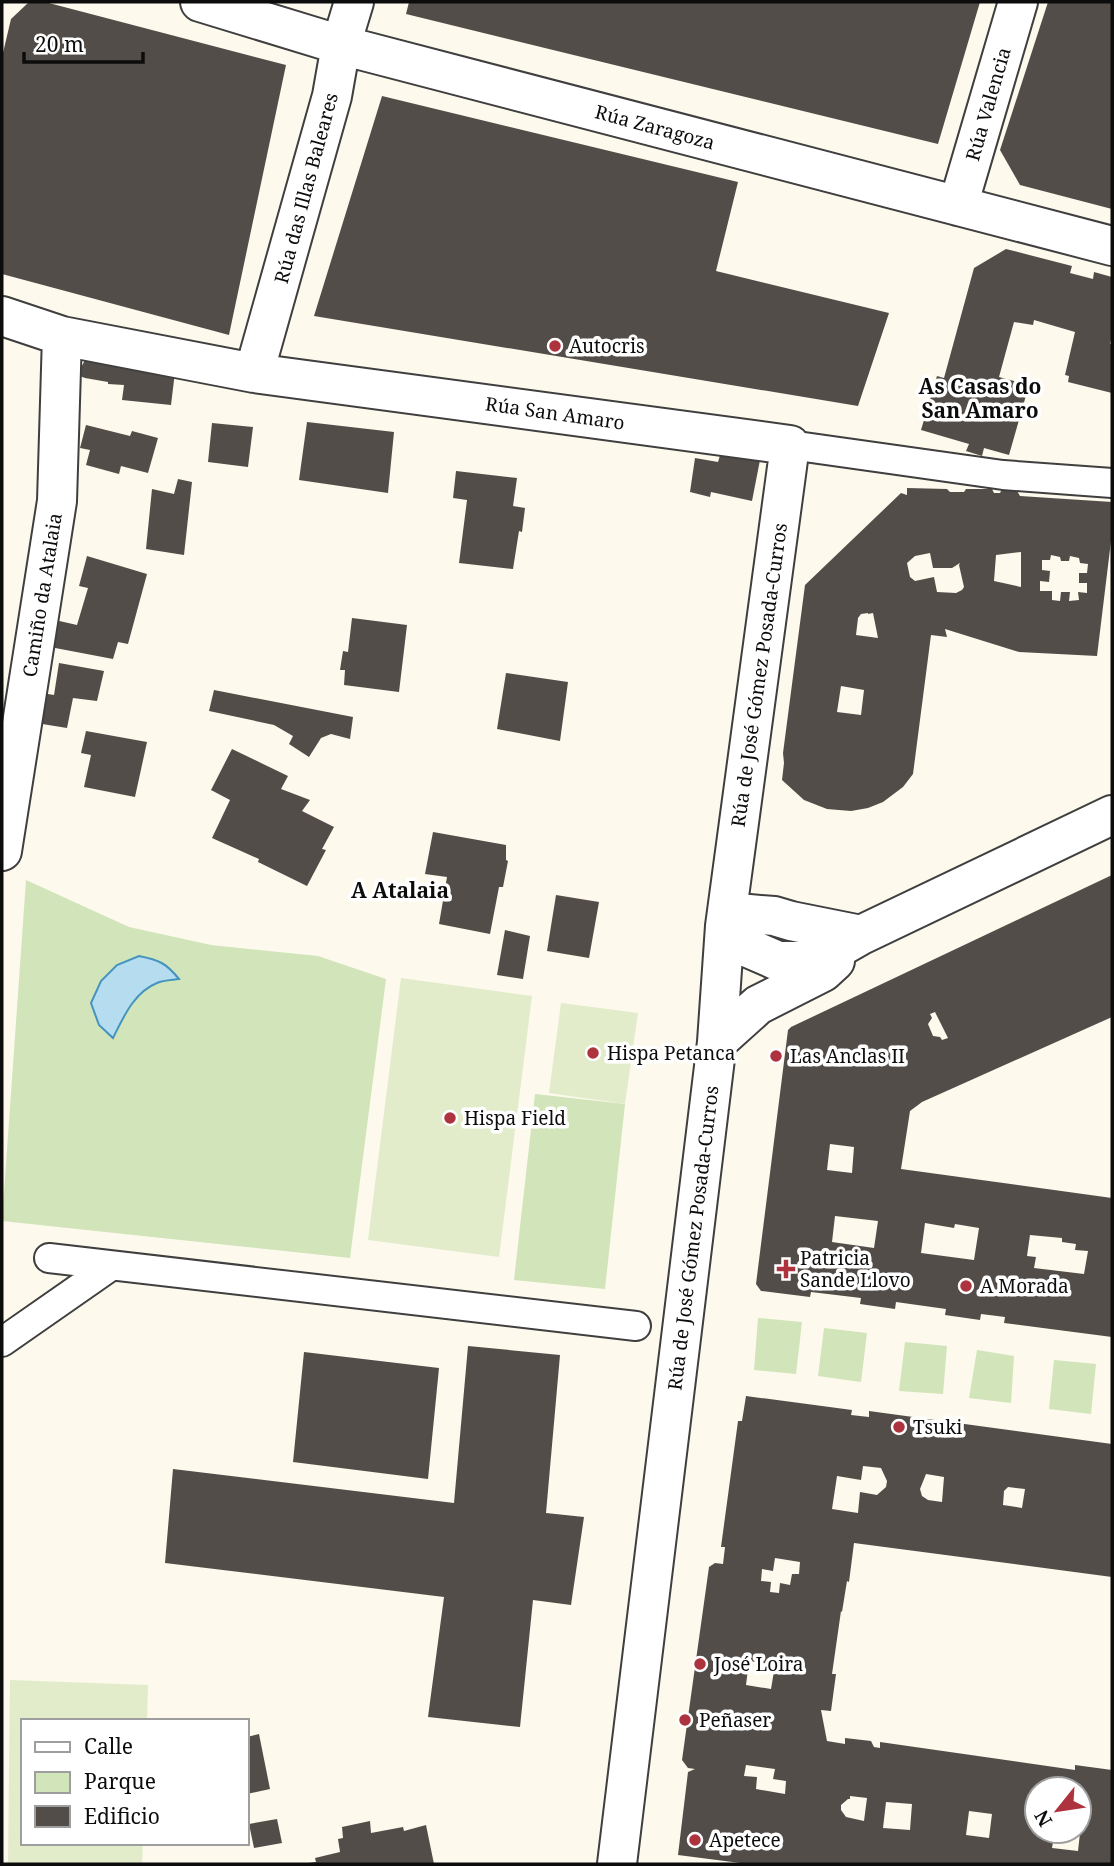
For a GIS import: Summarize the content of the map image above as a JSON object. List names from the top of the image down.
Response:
{
  "streets": {
    "street": [
      "Rúa Valencia",
      "Rúa Zaragoza",
      "Rúa das Illas Baleares",
      "Rúa San Amaro",
      "Camiño da Atalaia",
      "Rúa de José Gómez Posada-Curros"
    ]
  },
  "crossings": [
    ["Rúa Valencia", "Rúa Zaragoza"],
    ["Rúa Zaragoza", "Rúa das Illas Baleares"],
    ["Rúa das Illas Baleares", "Rúa San Amaro"],
    ["Rúa San Amaro", "Camiño da Atalaia"],
    ["Rúa San Amaro", "Rúa de José Gómez Posada-Curros"]
  ],
  "districts": ["As Casas do San Amaro", "A Atalaia"],
  "places": {
    "other": [
      "Autocris",
      "Hispa Petanca",
      "Las Anclas II",
      "Hispa Field",
      "A Morada",
      "Tsuki",
      "José Loira",
      "Peñaser",
      "Apetece"
    ],
    "health": ["Patricia Sande Llovo"]
  },
  "legend": ["Calle", "Parque", "Edificio"],
  "scale_bar": "20 m",
  "north": "bottom left"
}
